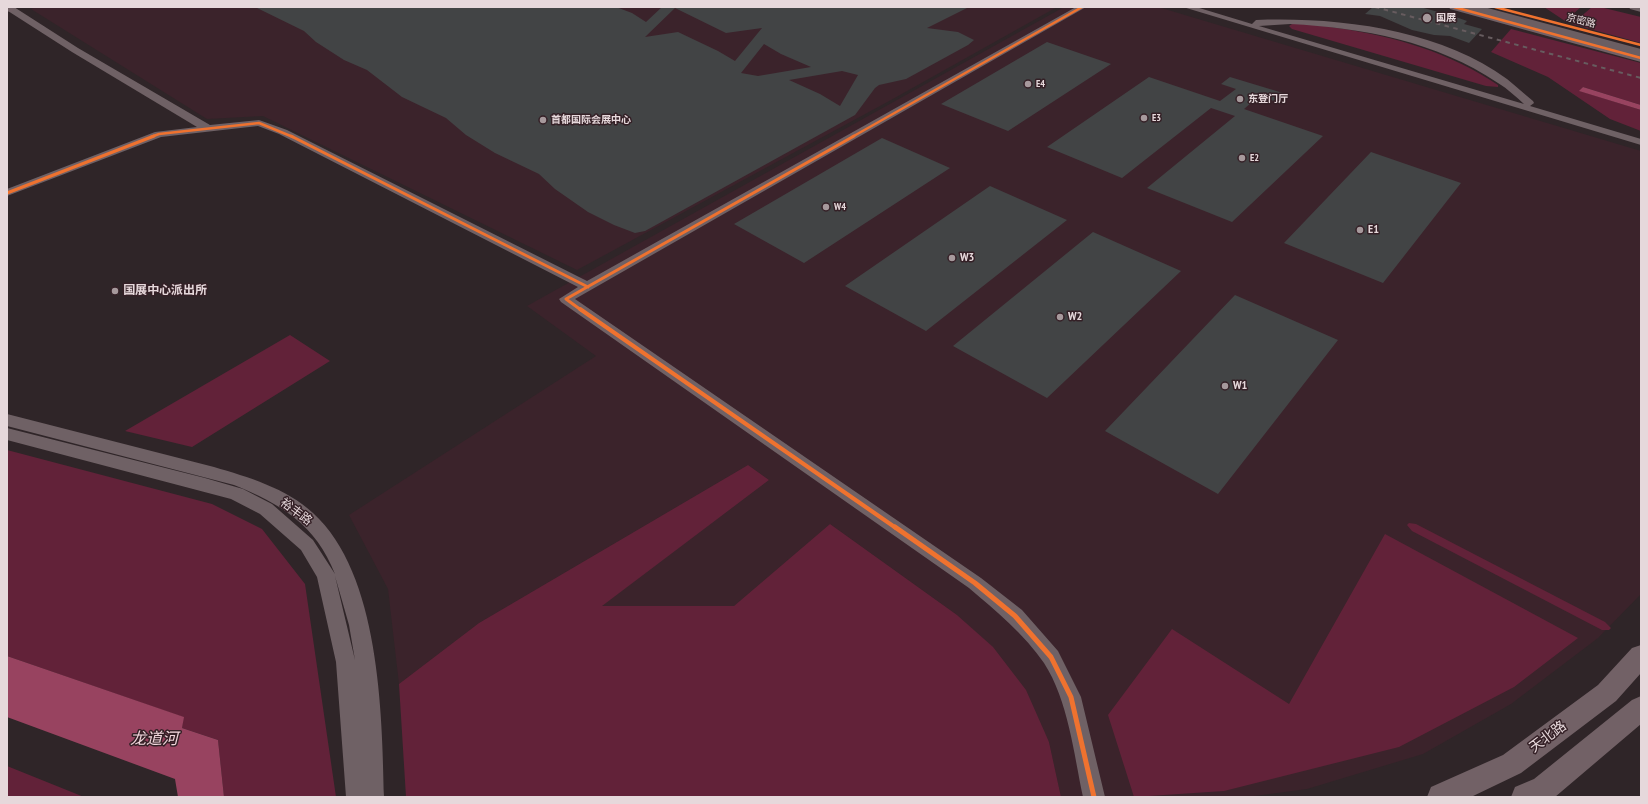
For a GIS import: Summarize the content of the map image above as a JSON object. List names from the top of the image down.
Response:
{
  "streets": {
    "main road": ["京密路", "天北路"],
    "street": ["裕丰路"]
  },
  "water": ["龙道河"],
  "places": [
    "国展",
    "E4",
    "东登门厅",
    "E3",
    "首都国际会展中心",
    "E2",
    "W4",
    "E1",
    "W3",
    "国展中心派出所",
    "W2",
    "W1"
  ]
}
